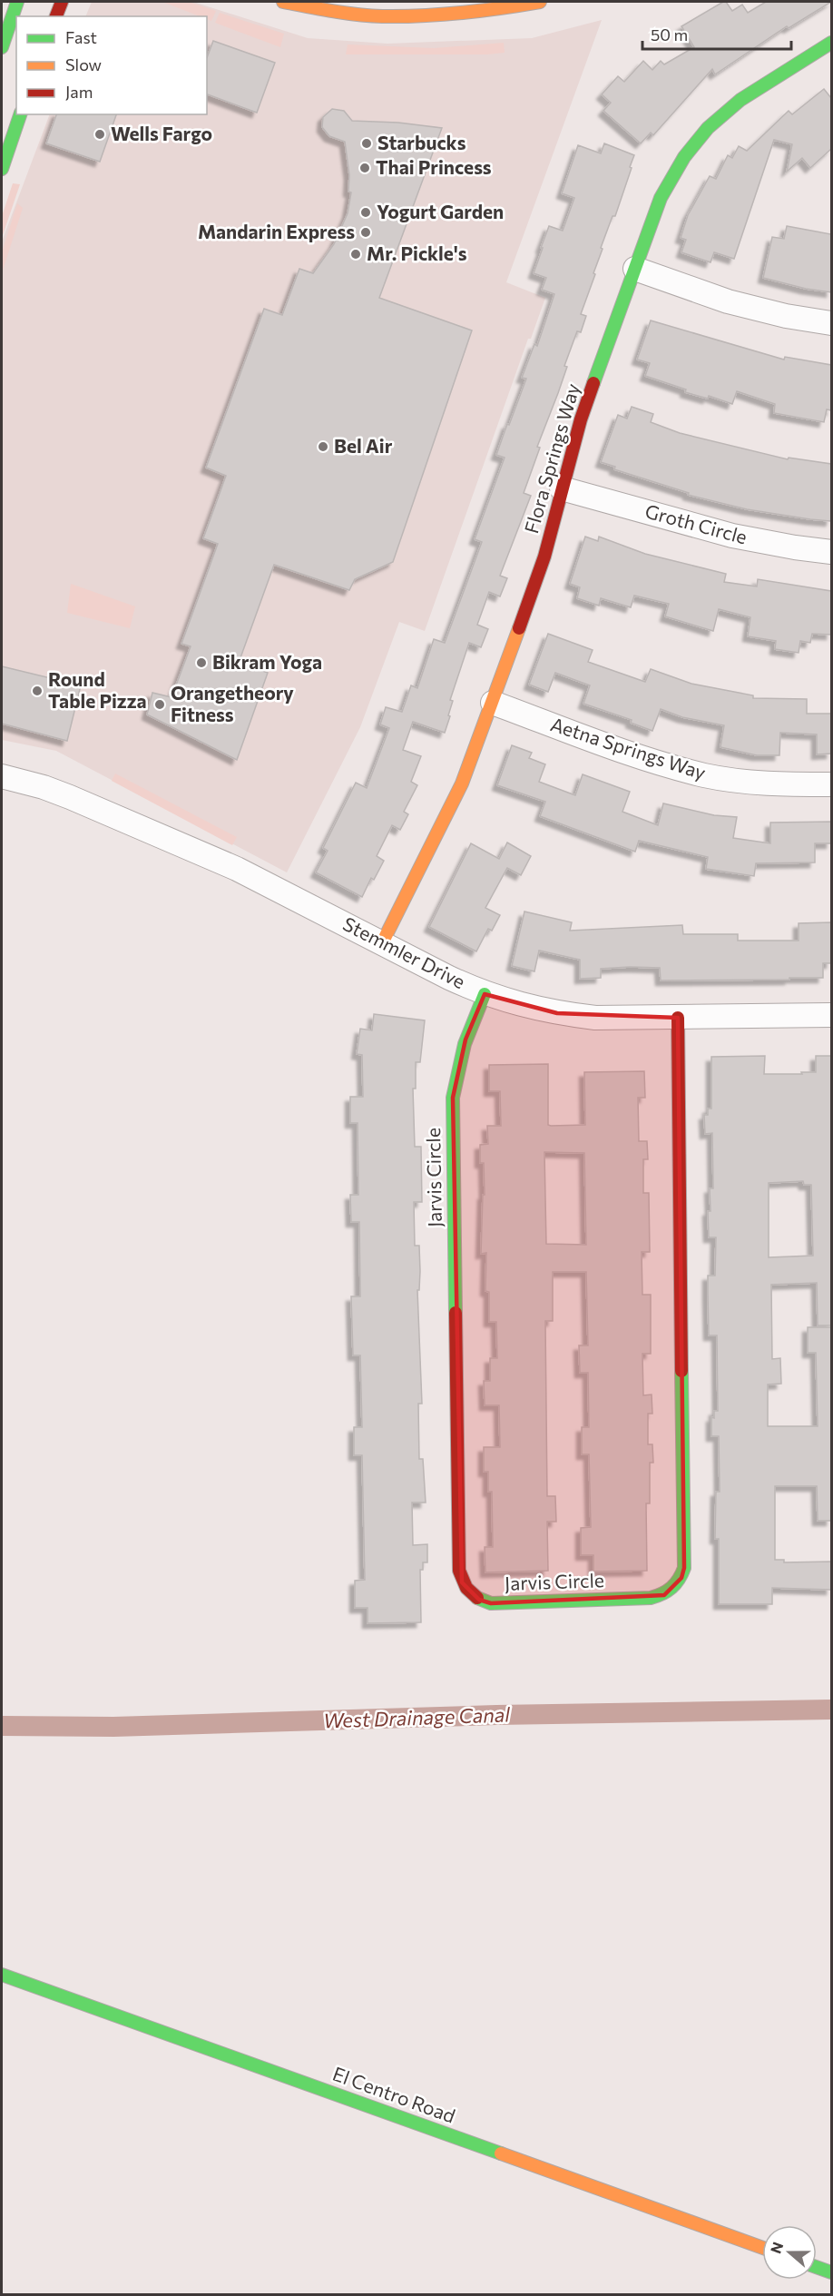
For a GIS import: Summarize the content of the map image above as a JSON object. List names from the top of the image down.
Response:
{
  "streets": {
    "street": [
      "Flora Springs Way",
      "Groth Circle",
      "Aetna Springs Way",
      "Stemmler Drive",
      "Jarvis Circle",
      "El Centro Road"
    ]
  },
  "crossings": [
    ["Flora Springs Way", "Groth Circle"],
    ["Flora Springs Way", "Aetna Springs Way"],
    ["Flora Springs Way", "Stemmler Drive"],
    ["Stemmler Drive", "Jarvis Circle"]
  ],
  "water": ["West Drainage Canal"],
  "places": [
    "Wells Fargo",
    "Starbucks",
    "Thai Princess",
    "Yogurt Garden",
    "Mandarin Express",
    "Mr. Pickle's",
    "Bel Air",
    "Bikram Yoga",
    "Round Table Pizza",
    "Orangetheory Fitness"
  ],
  "legend": ["Fast", "Slow", "Jam"],
  "scale_bar": "50 m",
  "north": "left"
}
